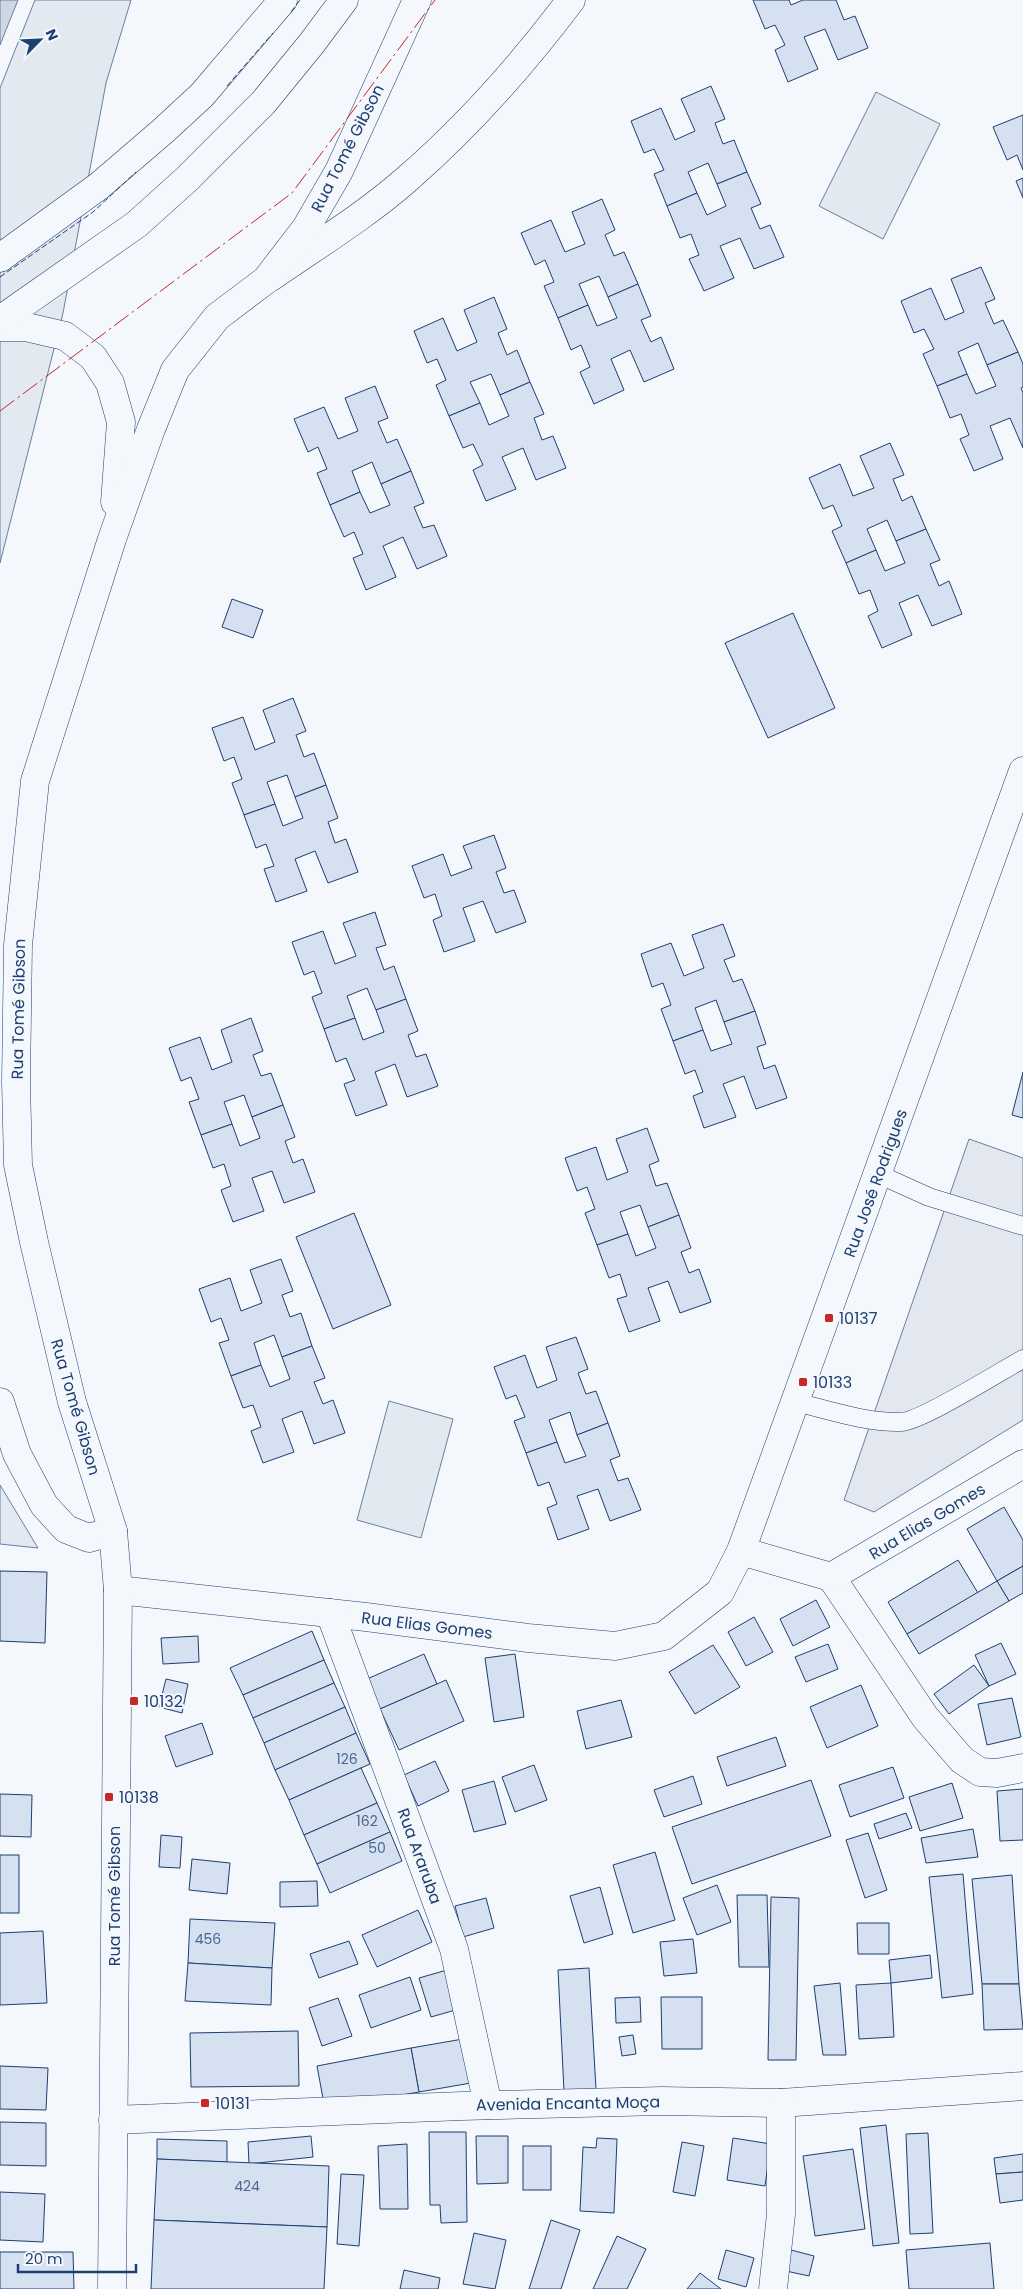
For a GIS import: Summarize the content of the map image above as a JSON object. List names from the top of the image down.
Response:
{
  "streets": {
    "street": [
      "Rua Tomé Gibson",
      "Rua José Rodrigues",
      "Rua Elias Gomes",
      "Rua Araruba",
      "Avenida Encanta Moça"
    ]
  },
  "crossings": [
    ["Rua Tomé Gibson", "Rua Elias Gomes"],
    ["Rua Tomé Gibson", "Avenida Encanta Moça"],
    ["Rua José Rodrigues", "Rua Elias Gomes"],
    ["Rua Elias Gomes", "Rua Araruba"],
    ["Rua Araruba", "Avenida Encanta Moça"]
  ],
  "places": {
    "transit": [
      "10137",
      "10133",
      "10132",
      "10138",
      "10131"
    ]
  },
  "house_numbers": [
    "126",
    "162",
    "50",
    "456",
    "424"
  ],
  "scale_bar": "20 m",
  "north": "top right"
}
